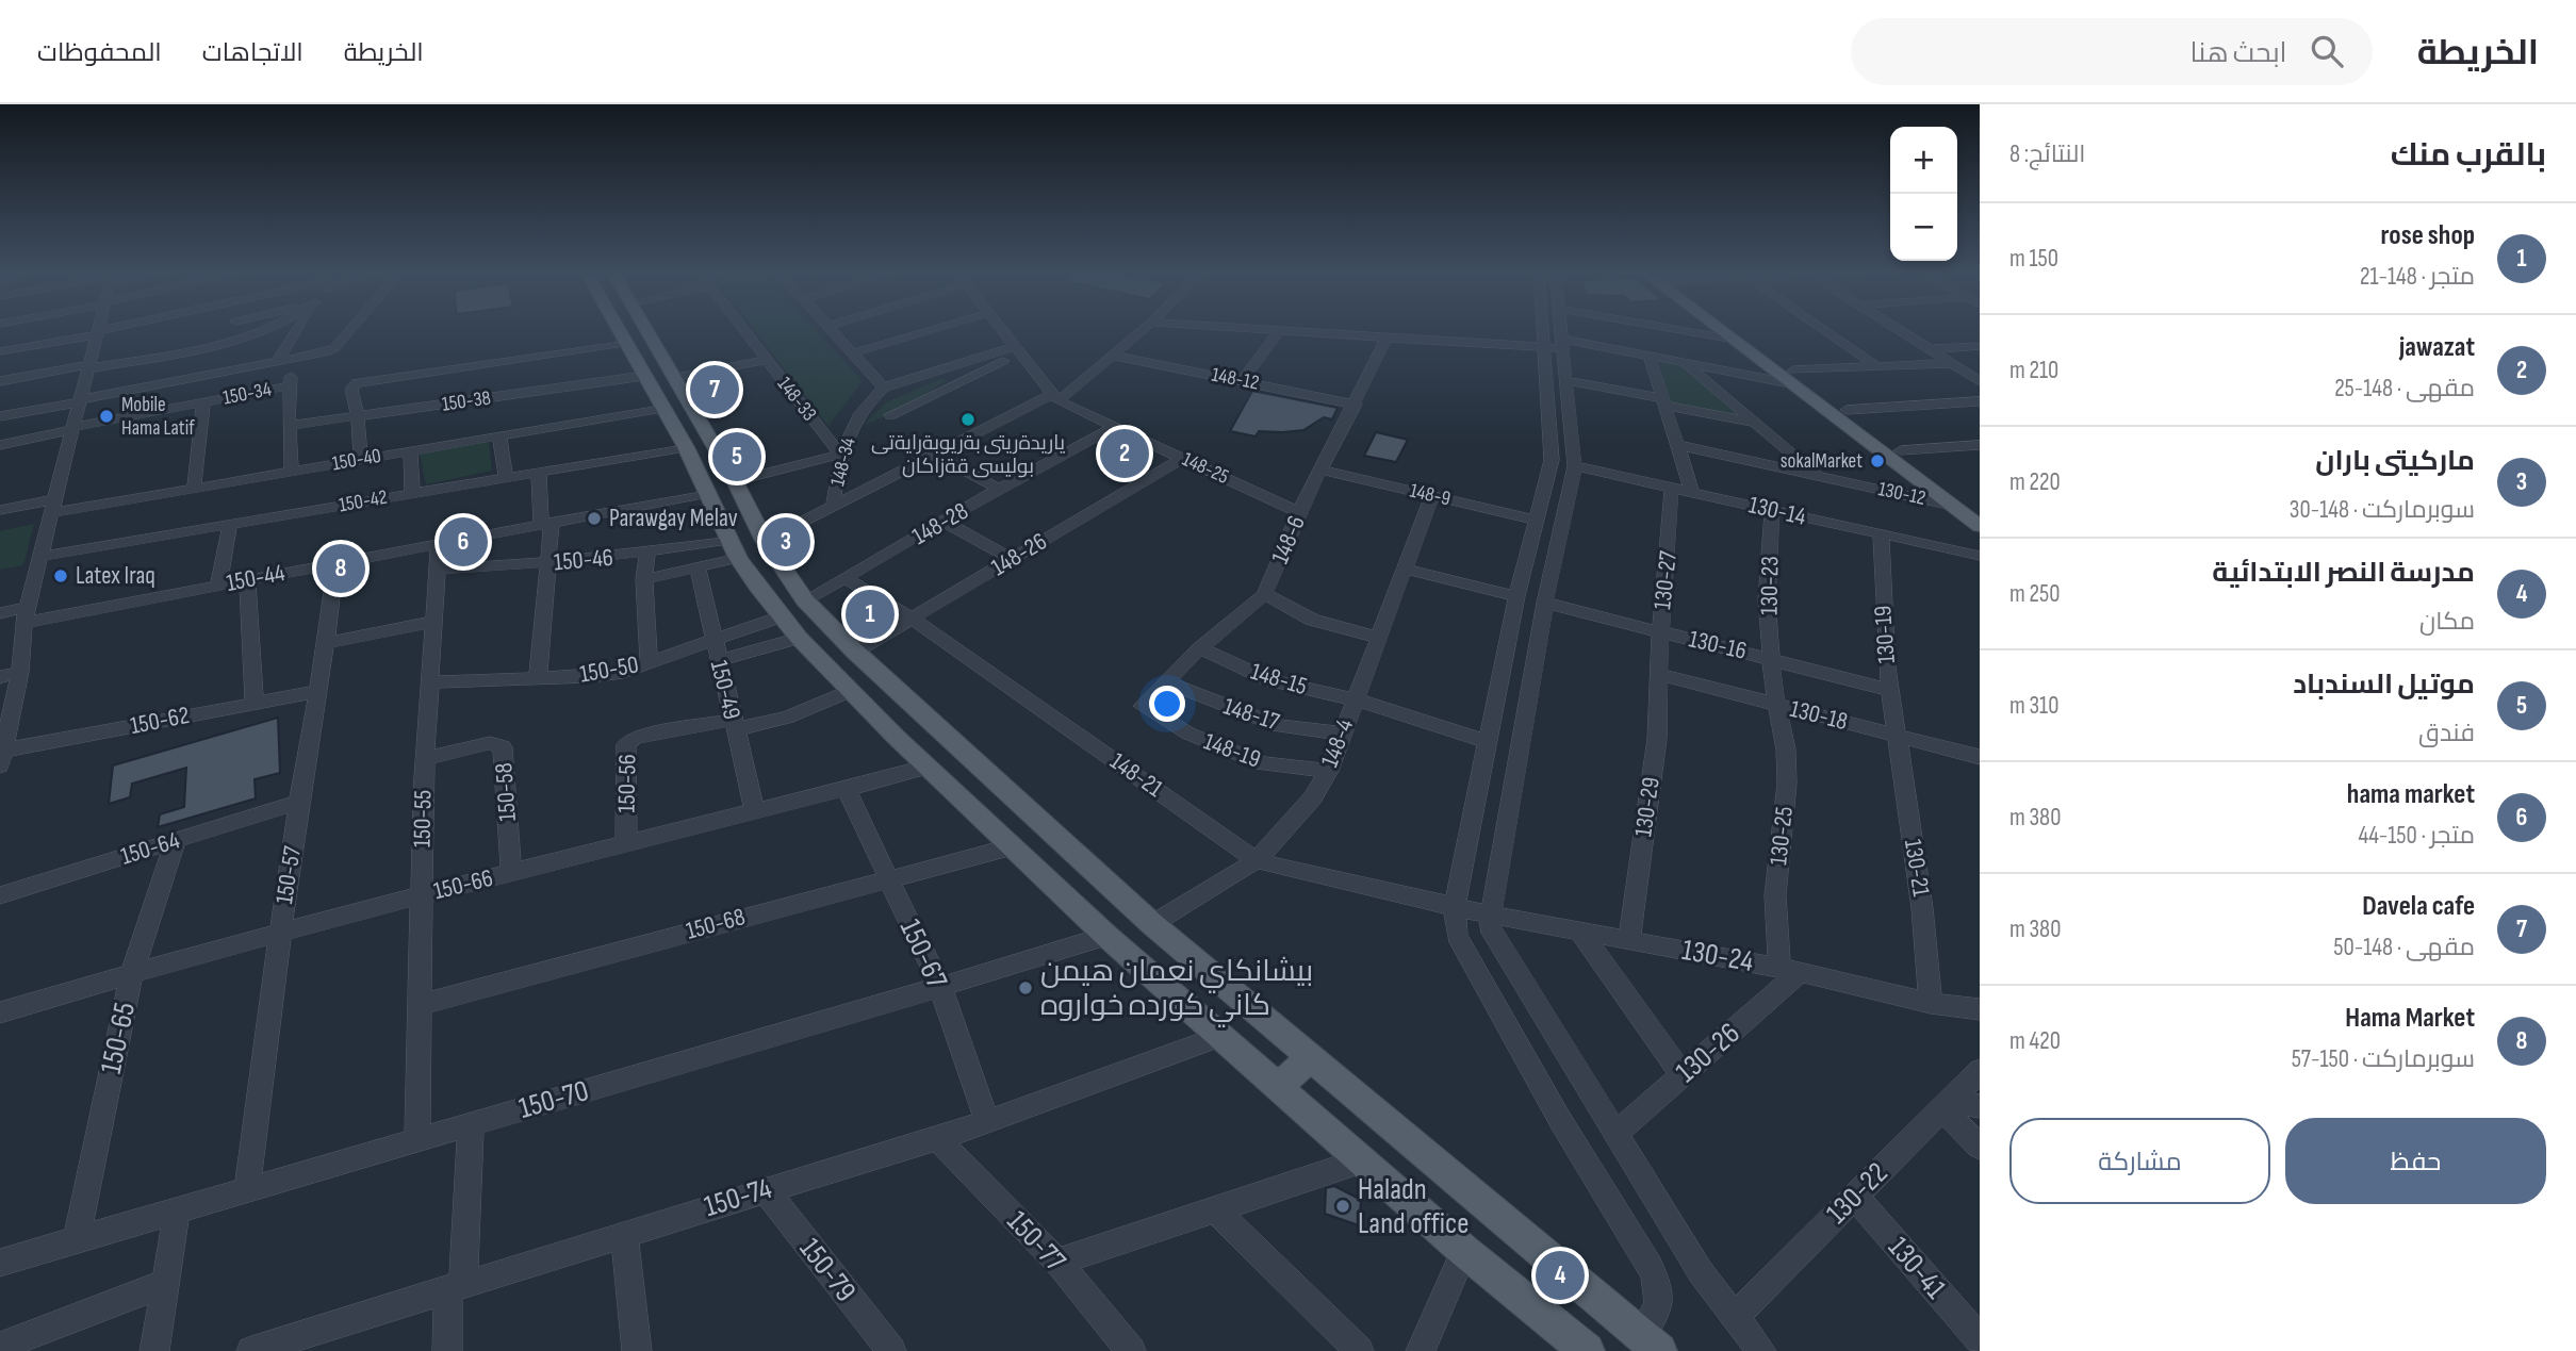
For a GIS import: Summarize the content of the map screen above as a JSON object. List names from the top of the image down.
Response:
{
  "streets": {
    "street": [
      "148-12",
      "150-34",
      "148-33",
      "150-38",
      "150-40",
      "148-34",
      "148-25",
      "130-12",
      "148-9",
      "150-42",
      "130-14",
      "148-28",
      "148-6",
      "148-26",
      "150-46",
      "150-44",
      "130-27",
      "130-23",
      "130-19",
      "130-16",
      "150-50",
      "148-15",
      "150-49",
      "148-17",
      "130-18",
      "150-62",
      "148-4",
      "148-19",
      "148-21",
      "150-56",
      "150-58",
      "130-29",
      "150-55",
      "130-25",
      "150-64",
      "130-21",
      "150-57",
      "150-66",
      "150-68",
      "150-67",
      "130-24",
      "150-65",
      "130-26",
      "150-70",
      "130-22",
      "150-74",
      "150-77",
      "130-41",
      "150-79"
    ]
  },
  "crossings": [
    ["148-12", "148-6"],
    ["148-33", "148-34"],
    ["148-25", "148-28"],
    ["148-25", "148-6"],
    ["148-25", "148-26"],
    ["148-9", "148-6"],
    ["148-9", "148-4"],
    ["130-14", "130-27"],
    ["130-14", "130-23"],
    ["130-14", "130-19"],
    ["148-28", "148-21"],
    ["148-6", "148-15"],
    ["148-6", "148-17"],
    ["148-6", "148-19"],
    ["148-26", "148-21"],
    ["150-46", "150-55"],
    ["150-44", "150-55"],
    ["150-44", "150-57"],
    ["130-27", "130-16"],
    ["130-27", "130-18"],
    ["130-27", "130-29"],
    ["130-23", "130-16"],
    ["130-23", "130-18"],
    ["130-23", "130-25"],
    ["130-19", "130-16"],
    ["130-19", "130-18"],
    ["130-19", "130-21"],
    ["150-50", "150-49"],
    ["150-50", "150-55"],
    ["148-15", "148-4"],
    ["150-49", "150-56"],
    ["150-49", "150-66"],
    ["148-17", "148-4"],
    ["130-18", "130-29"],
    ["130-18", "130-25"],
    ["130-18", "130-21"],
    ["150-62", "150-57"],
    ["148-4", "148-19"],
    ["148-4", "148-21"],
    ["148-21", "130-24"],
    ["150-56", "150-66"],
    ["150-58", "150-55"],
    ["150-58", "150-66"],
    ["130-29", "130-24"],
    ["150-55", "150-66"],
    ["150-55", "150-68"],
    ["150-55", "150-70"],
    ["130-25", "130-24"],
    ["130-25", "130-26"],
    ["150-64", "150-57"],
    ["150-64", "150-65"],
    ["130-21", "130-24"],
    ["150-57", "150-66"],
    ["150-57", "150-70"],
    ["150-66", "150-67"],
    ["150-66", "150-65"],
    ["150-68", "150-67"],
    ["150-67", "150-70"],
    ["150-67", "150-74"],
    ["130-24", "130-26"],
    ["150-65", "150-70"],
    ["130-22", "130-41"],
    ["150-74", "150-77"],
    ["150-74", "150-79"]
  ],
  "places": [
    "Mobile Hama Latif",
    "ياريدةريتى بةريوبةرايةتى بوليسى قةزاكان",
    "sokalMarket",
    "Parawgay Melav",
    "Latex Iraq",
    "بيشانكاي نعمان هيمن كاني كورده خواروه",
    "Haladn Land office"
  ],
  "page": {
    "header": "الخريطة",
    "search": "ابحث هنا",
    "nav": ["الخريطة", "الاتجاهات", "المحفوظات"],
    "heading": ["بالقرب منك", "النتائج: 8"],
    "map_buttons": ["+", "−"],
    "list": [
      {
        "mark": "1",
        "name": "rose shop",
        "note": "متجر · 148-21",
        "value": "150 m"
      },
      {
        "mark": "2",
        "name": "jawazat",
        "note": "مقهى · 148-25",
        "value": "210 m"
      },
      {
        "mark": "3",
        "name": "ماركيتى باران",
        "note": "سوبرماركت · 148-30",
        "value": "220 m"
      },
      {
        "mark": "4",
        "name": "مدرسة النصر الابتدائية",
        "note": "مكان",
        "value": "250 m"
      },
      {
        "mark": "5",
        "name": "موتيل السندباد",
        "note": "فندق",
        "value": "310 m"
      },
      {
        "mark": "6",
        "name": "hama market",
        "note": "متجر · 150-44",
        "value": "380 m"
      },
      {
        "mark": "7",
        "name": "Davela cafe",
        "note": "مقهى · 148-50",
        "value": "380 m"
      },
      {
        "mark": "8",
        "name": "Hama Market",
        "note": "سوبرماركت · 150-57",
        "value": "420 m"
      }
    ],
    "pins": [
      "7",
      "2",
      "5",
      "3",
      "6",
      "8",
      "1",
      "4"
    ],
    "buttons": ["حفظ", "مشاركة"]
  }
}
